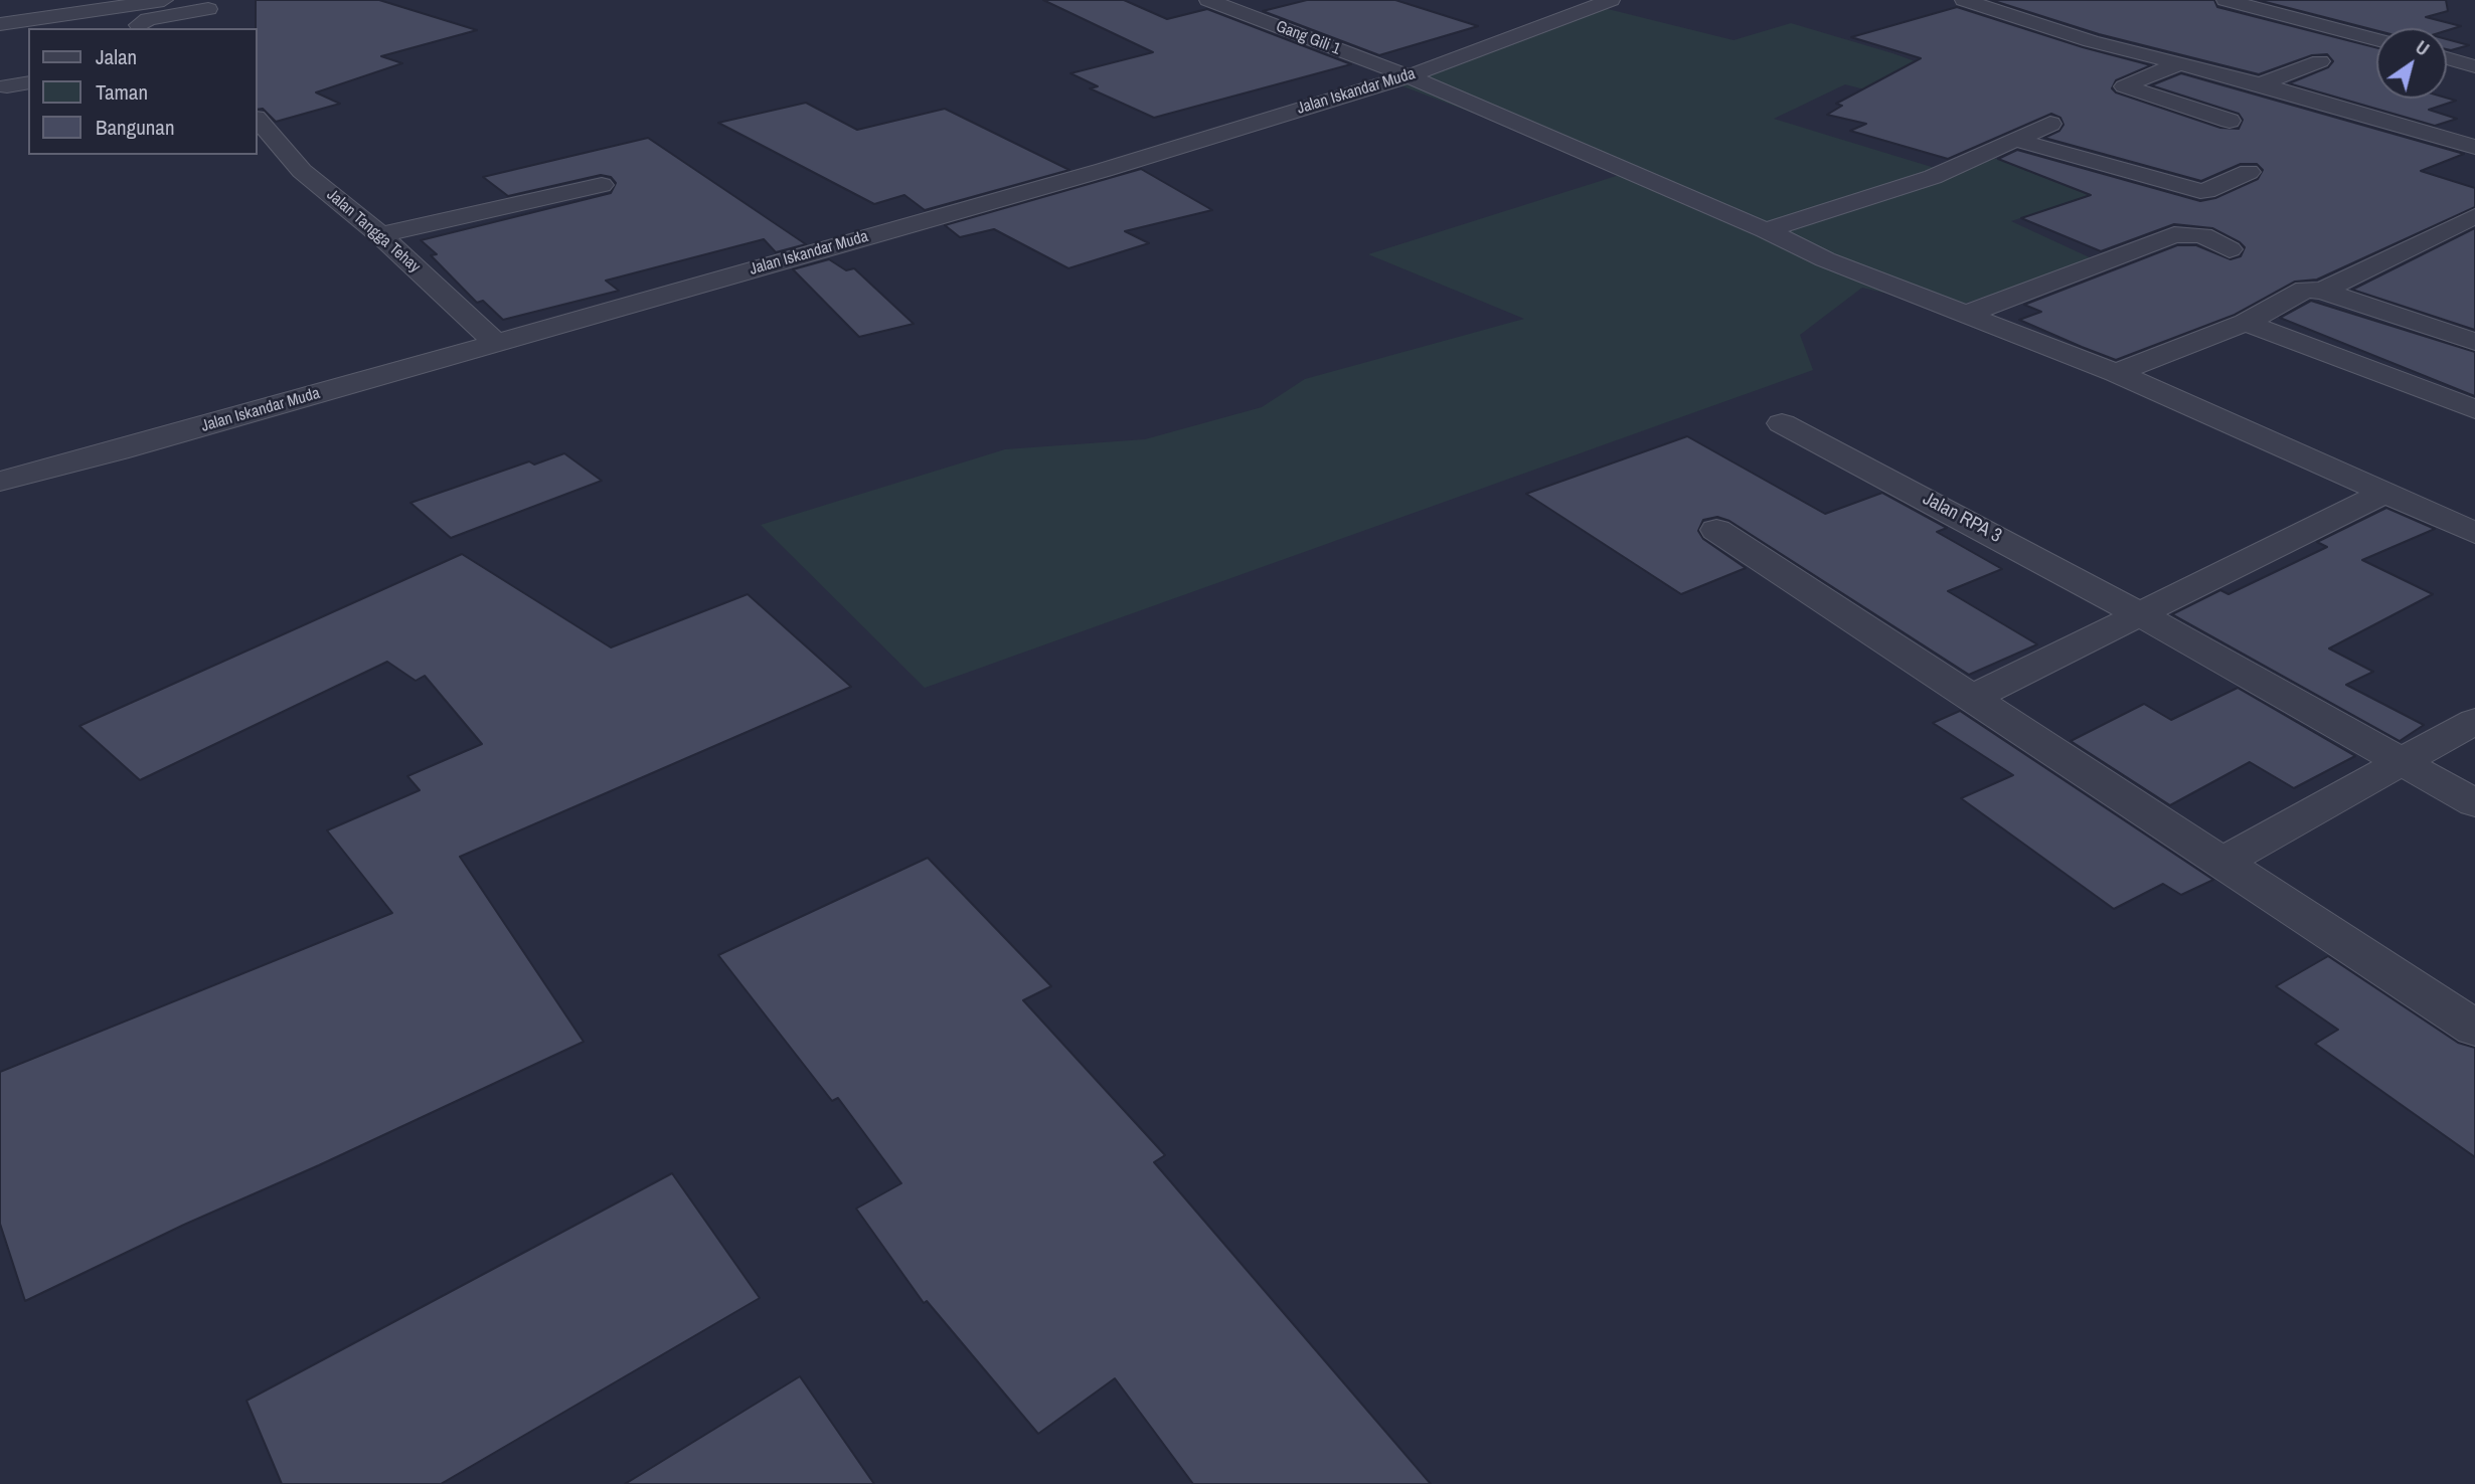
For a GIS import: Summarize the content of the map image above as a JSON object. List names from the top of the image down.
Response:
{
  "streets": {
    "street": [
      "Gang Gili 1",
      "Jalan Iskandar Muda",
      "Jalan Tangga Tehay",
      "Jalan RPA 3"
    ]
  },
  "crossings": [
    ["Gang Gili 1", "Jalan Iskandar Muda"],
    ["Jalan Iskandar Muda", "Jalan Tangga Tehay"]
  ],
  "legend": ["Jalan", "Taman", "Bangunan"],
  "north": "top right"
}
